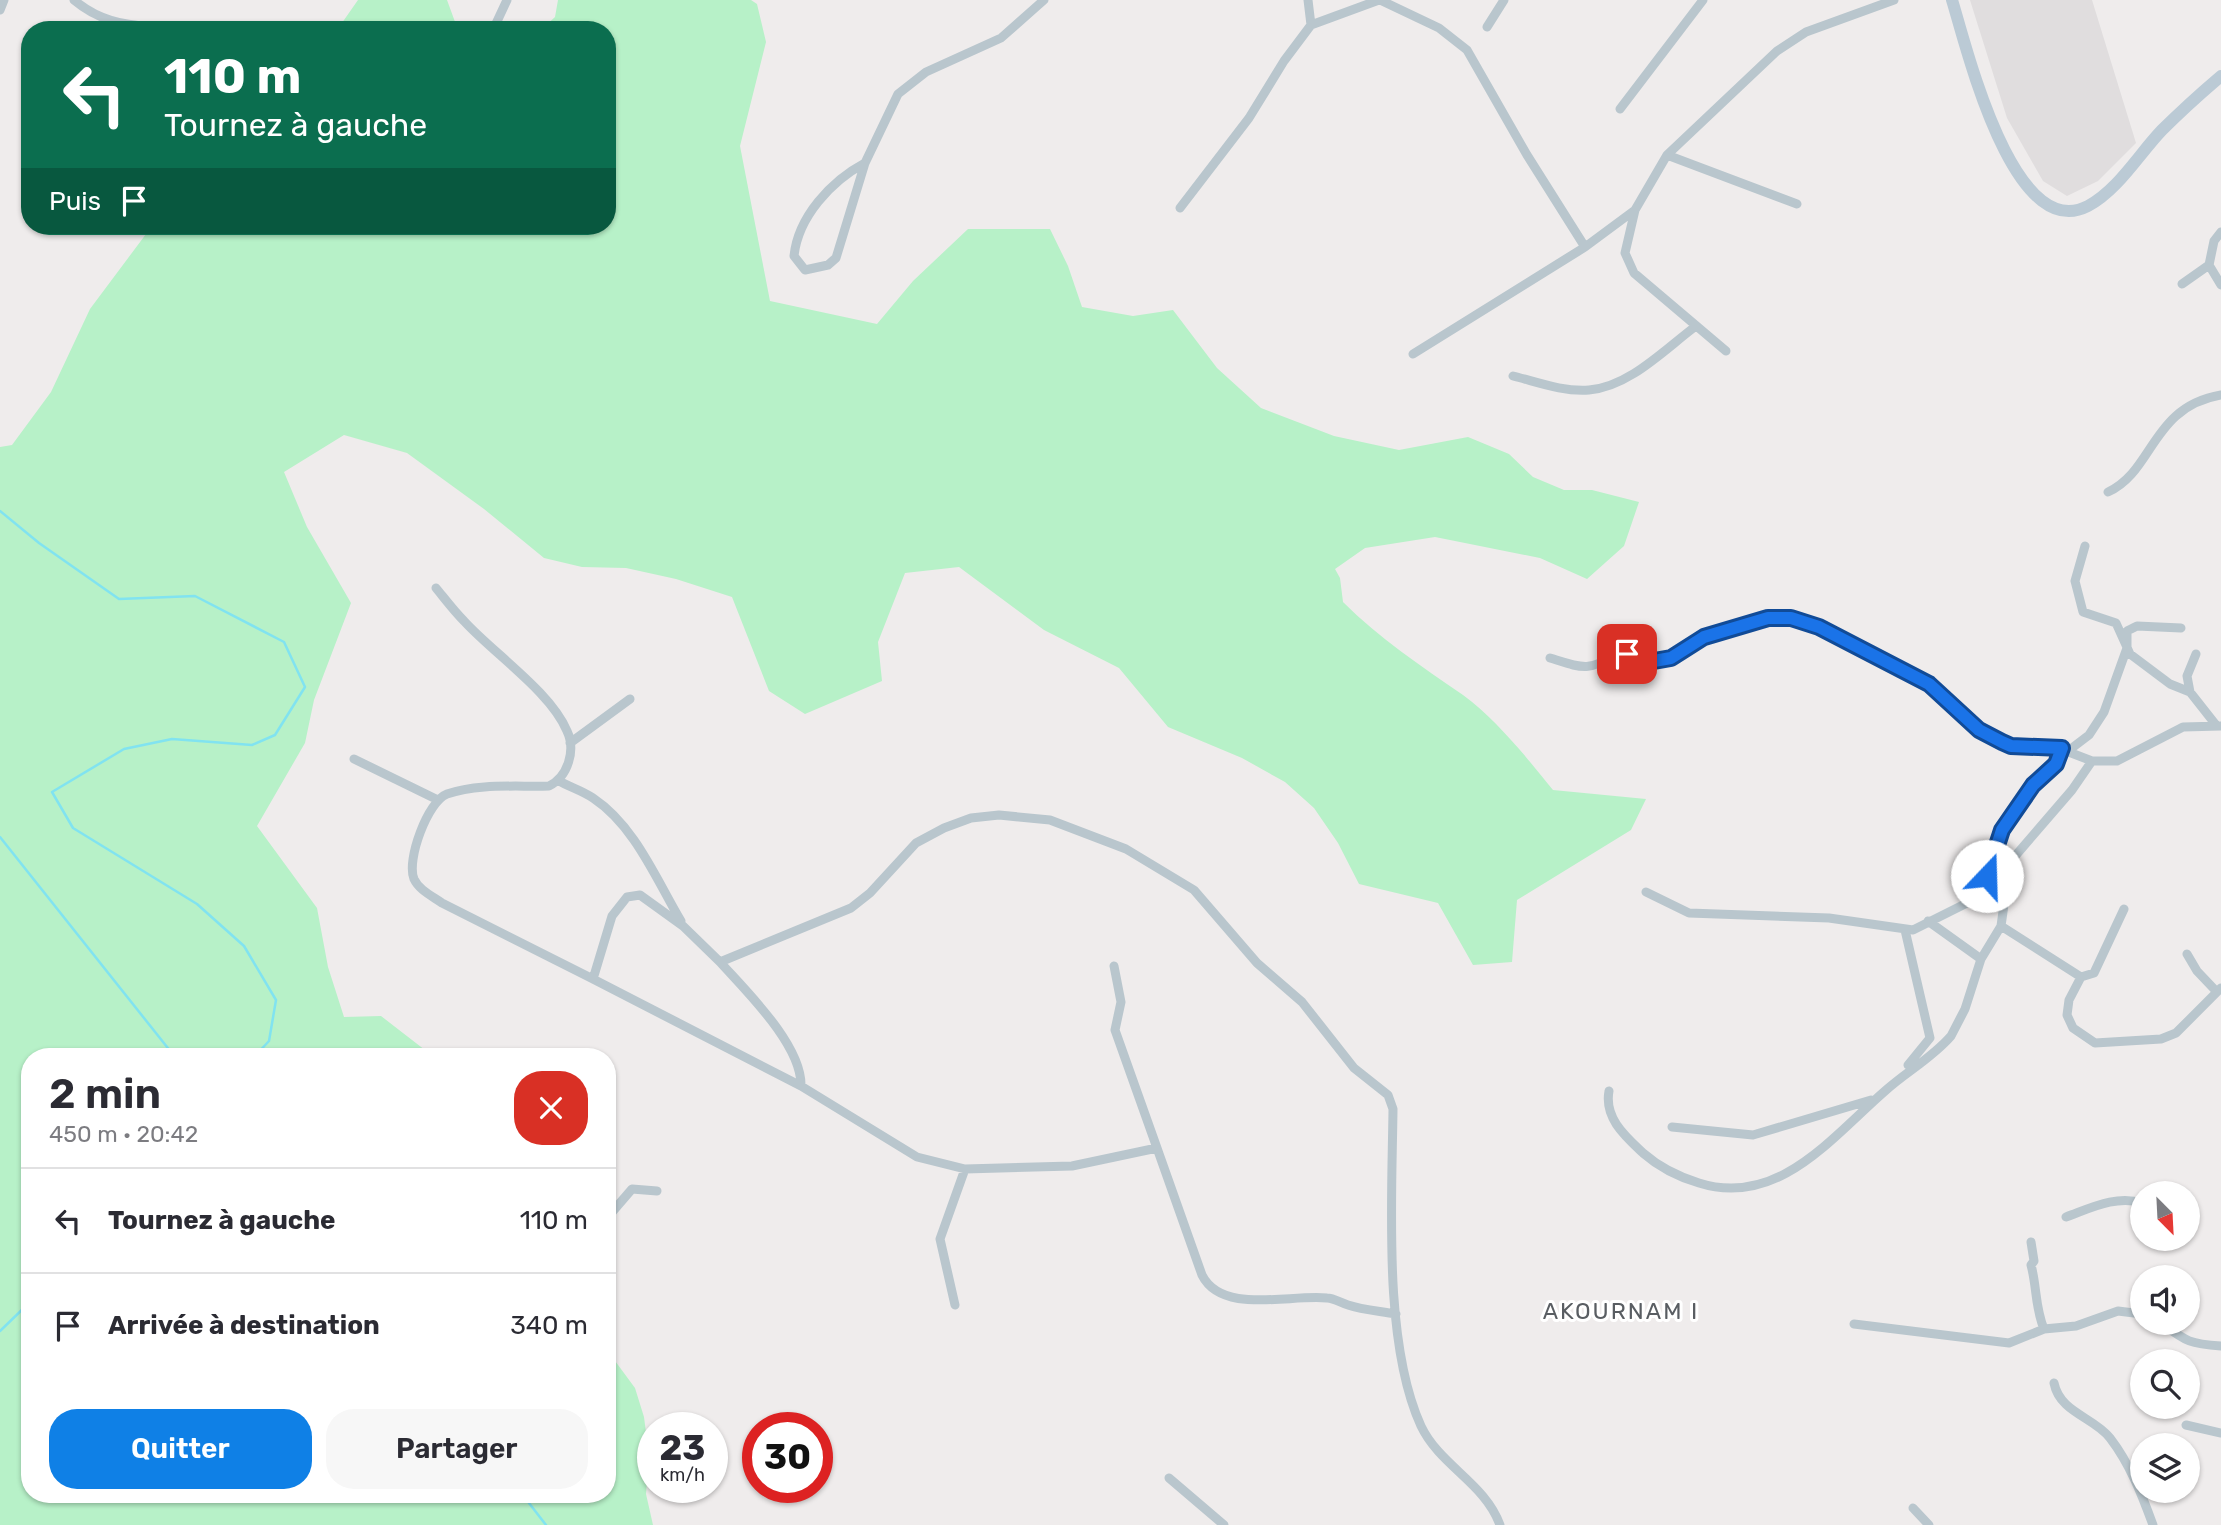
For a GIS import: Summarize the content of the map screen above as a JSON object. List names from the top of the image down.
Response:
{
  "districts": ["AKOURNAM I"],
  "north": "bottom right",
  "page": {
    "turn": ["110 m", "Tournez à gauche"],
    "then": "Puis",
    "heading": ["2 min", "450 m · 20:42"],
    "list": [
      {
        "name": "Tournez à gauche",
        "value": "110 m"
      },
      {
        "name": "Arrivée à destination",
        "value": "340 m"
      }
    ],
    "buttons": ["Quitter", "Partager"],
    "speed": "23 km/h",
    "limit": "30"
  }
}
